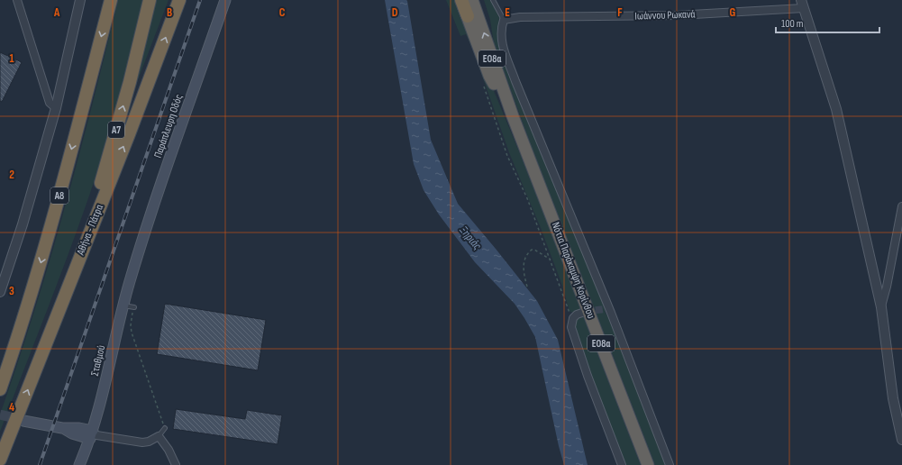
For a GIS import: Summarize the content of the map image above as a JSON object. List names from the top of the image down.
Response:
{
  "streets": {
    "highway": [
      "ΕΟ8α",
      "Α7",
      "Α8",
      "Αθήνα - Πάτρα",
      "Νότια Παράκαμψη Κορίνθου"
    ],
    "main road": ["Παράπλευρη Οδός", "Σταθμού"],
    "street": ["Ιωάννου Ρωκανά"]
  },
  "crossings": [
    ["Παράπλευρη Οδός", "Σταθμού"],
    ["Α7", "Αθήνα - Πάτρα"]
  ],
  "water": ["Ξηριάς"],
  "scale_bar": "100 m",
  "grid": {
    "columns": [
      "A",
      "B",
      "C",
      "D",
      "E",
      "F",
      "G"
    ],
    "rows": [
      "1",
      "2",
      "3",
      "4"
    ]
  }
}
